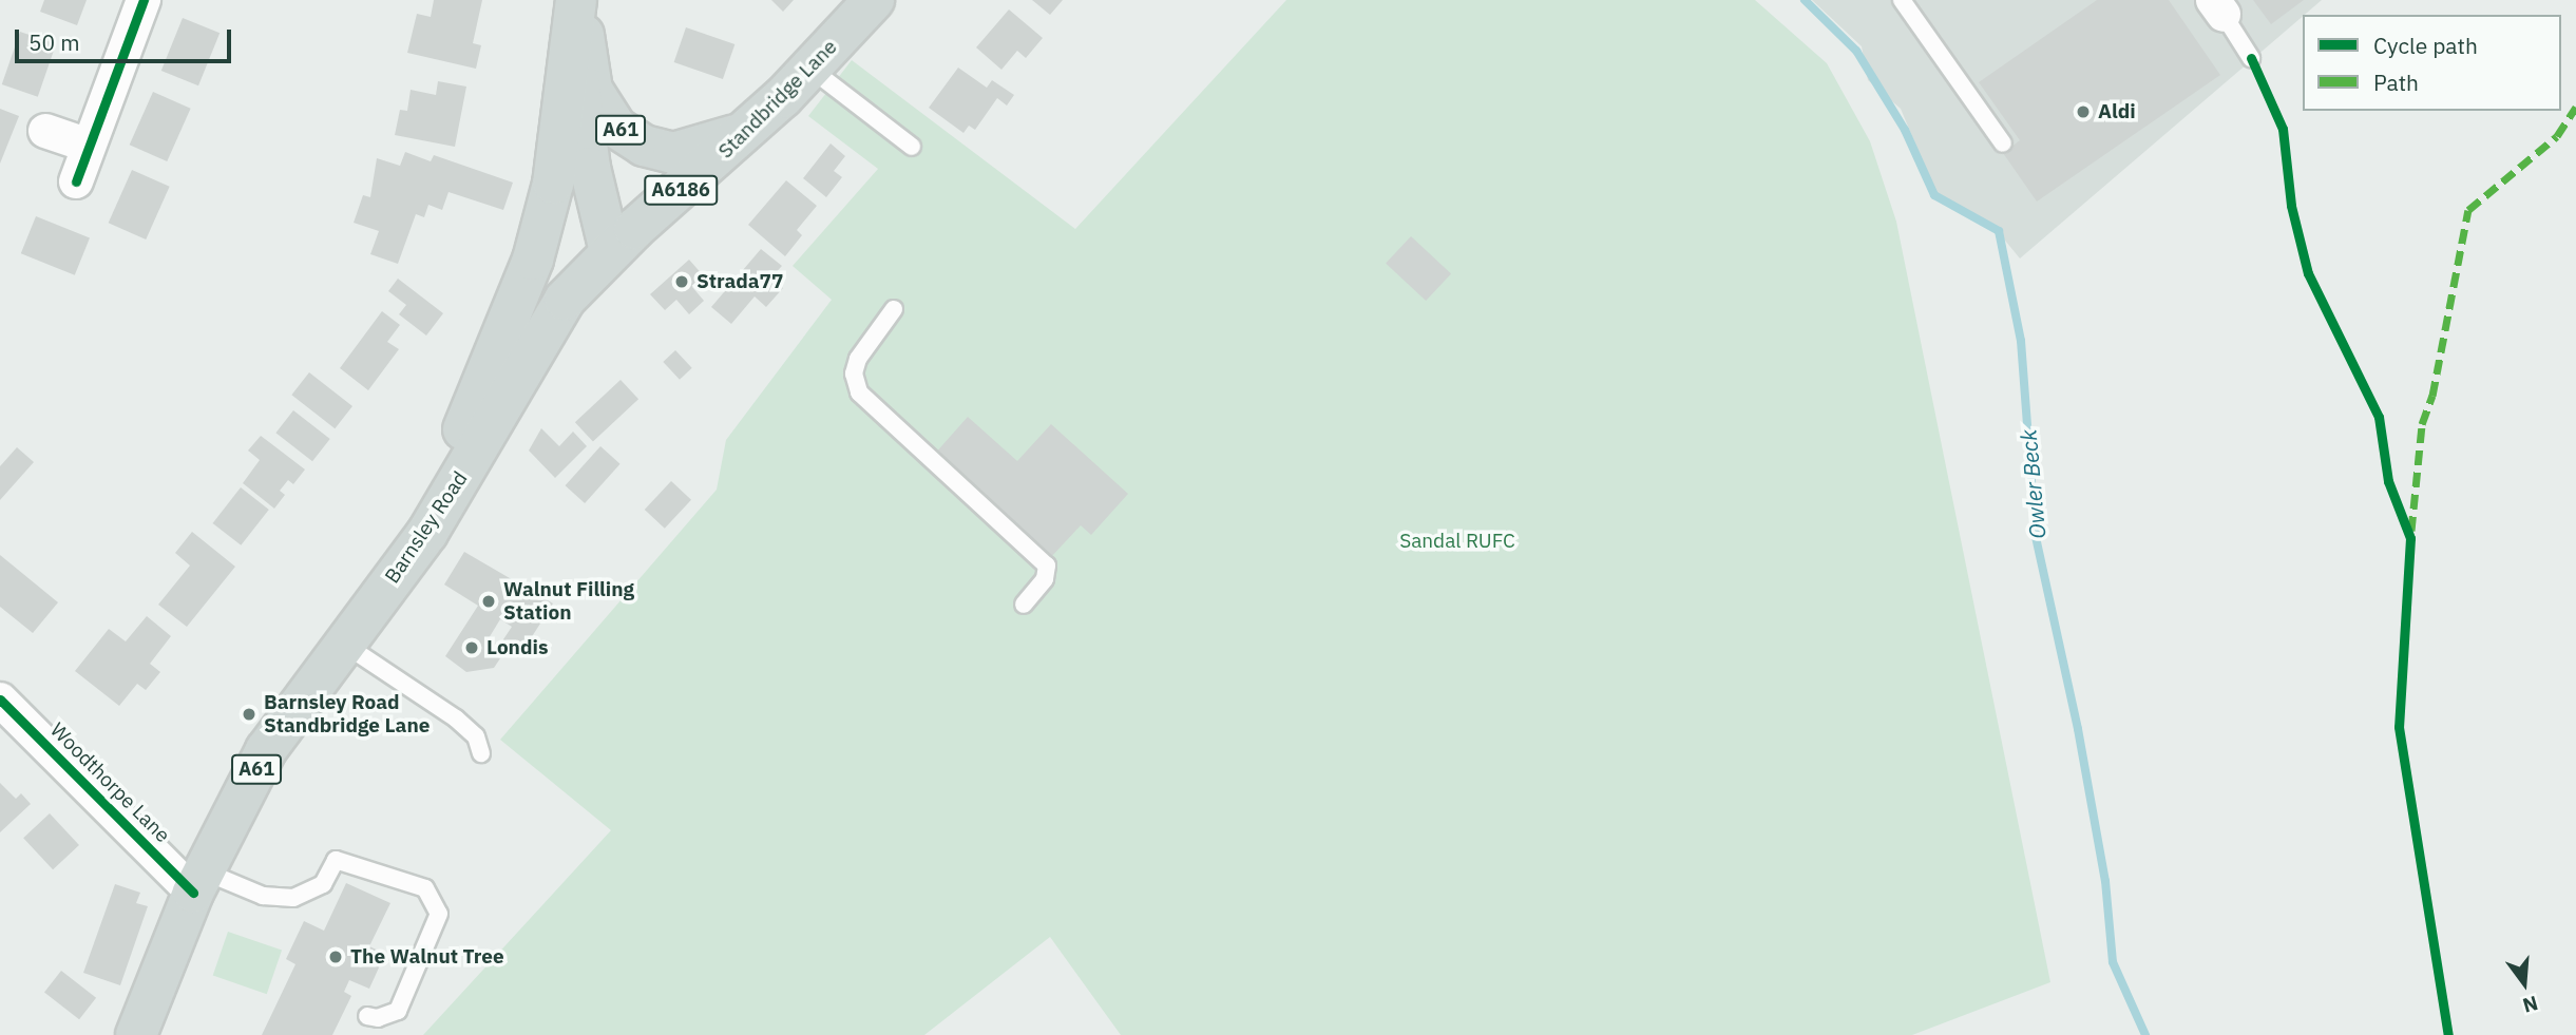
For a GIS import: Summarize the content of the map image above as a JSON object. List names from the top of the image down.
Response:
{
  "streets": {
    "main road": [
      "Standbridge Lane",
      "A61",
      "A6186",
      "Barnsley Road"
    ],
    "street": ["Woodthorpe Lane"]
  },
  "crossings": [
    ["Standbridge Lane", "A61"],
    ["Standbridge Lane", "Barnsley Road"],
    ["A61", "Barnsley Road"],
    ["Barnsley Road", "Woodthorpe Lane"]
  ],
  "water": ["Owler Beck"],
  "parks": ["Sandal RUFC"],
  "places": [
    "Aldi",
    "Strada77",
    "Walnut Filling Station",
    "Londis",
    "Barnsley Road Standbridge Lane",
    "The Walnut Tree"
  ],
  "legend": ["Cycle path", "Path"],
  "scale_bar": "50 m",
  "north": "bottom"
}
